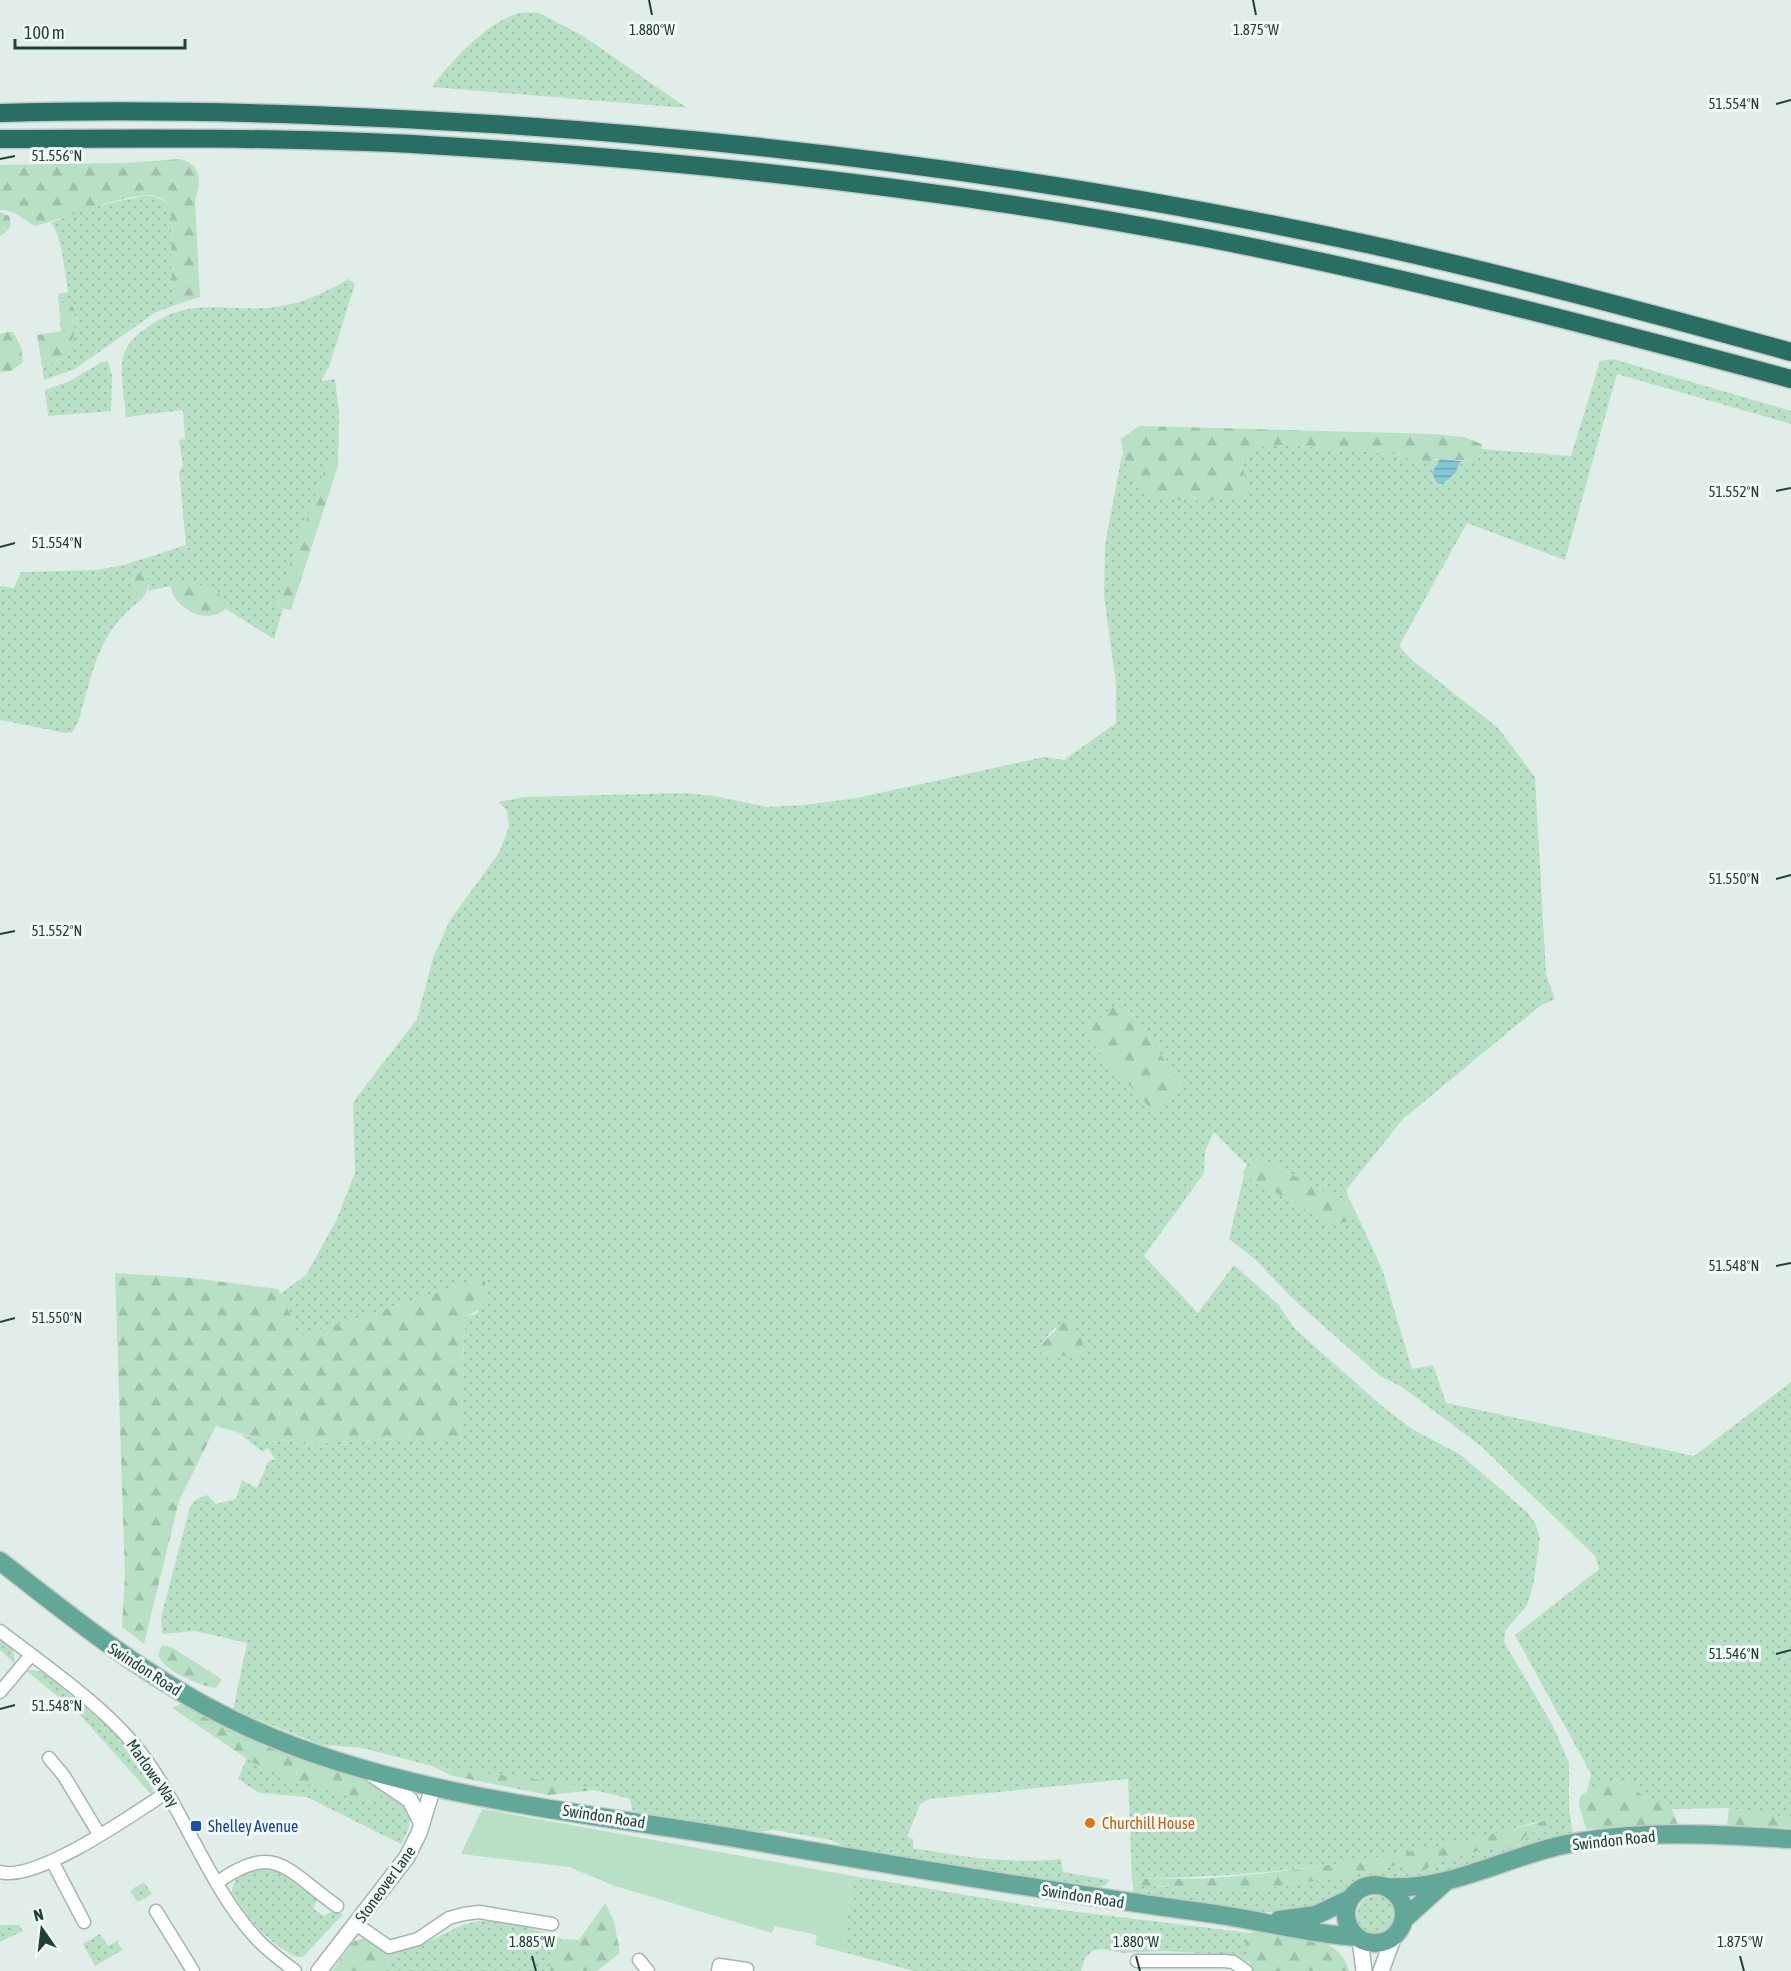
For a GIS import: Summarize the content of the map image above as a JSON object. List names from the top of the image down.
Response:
{
  "streets": {
    "main road": ["Swindon Road"],
    "street": ["Marlowe Way", "Stoneover Lane"]
  },
  "crossings": [
    ["Swindon Road", "Stoneover Lane"]
  ],
  "places": {
    "other": ["Churchill House"],
    "transit": ["Shelley Avenue"]
  },
  "scale_bar": "100 m",
  "north": "top",
  "coordinates": [
    "1.880°W",
    "1.875°W",
    "51.554°N",
    "51.556°N",
    "51.552°N",
    "51.550°N",
    "51.548°N",
    "51.546°N",
    "1.885°W"
  ]
}
